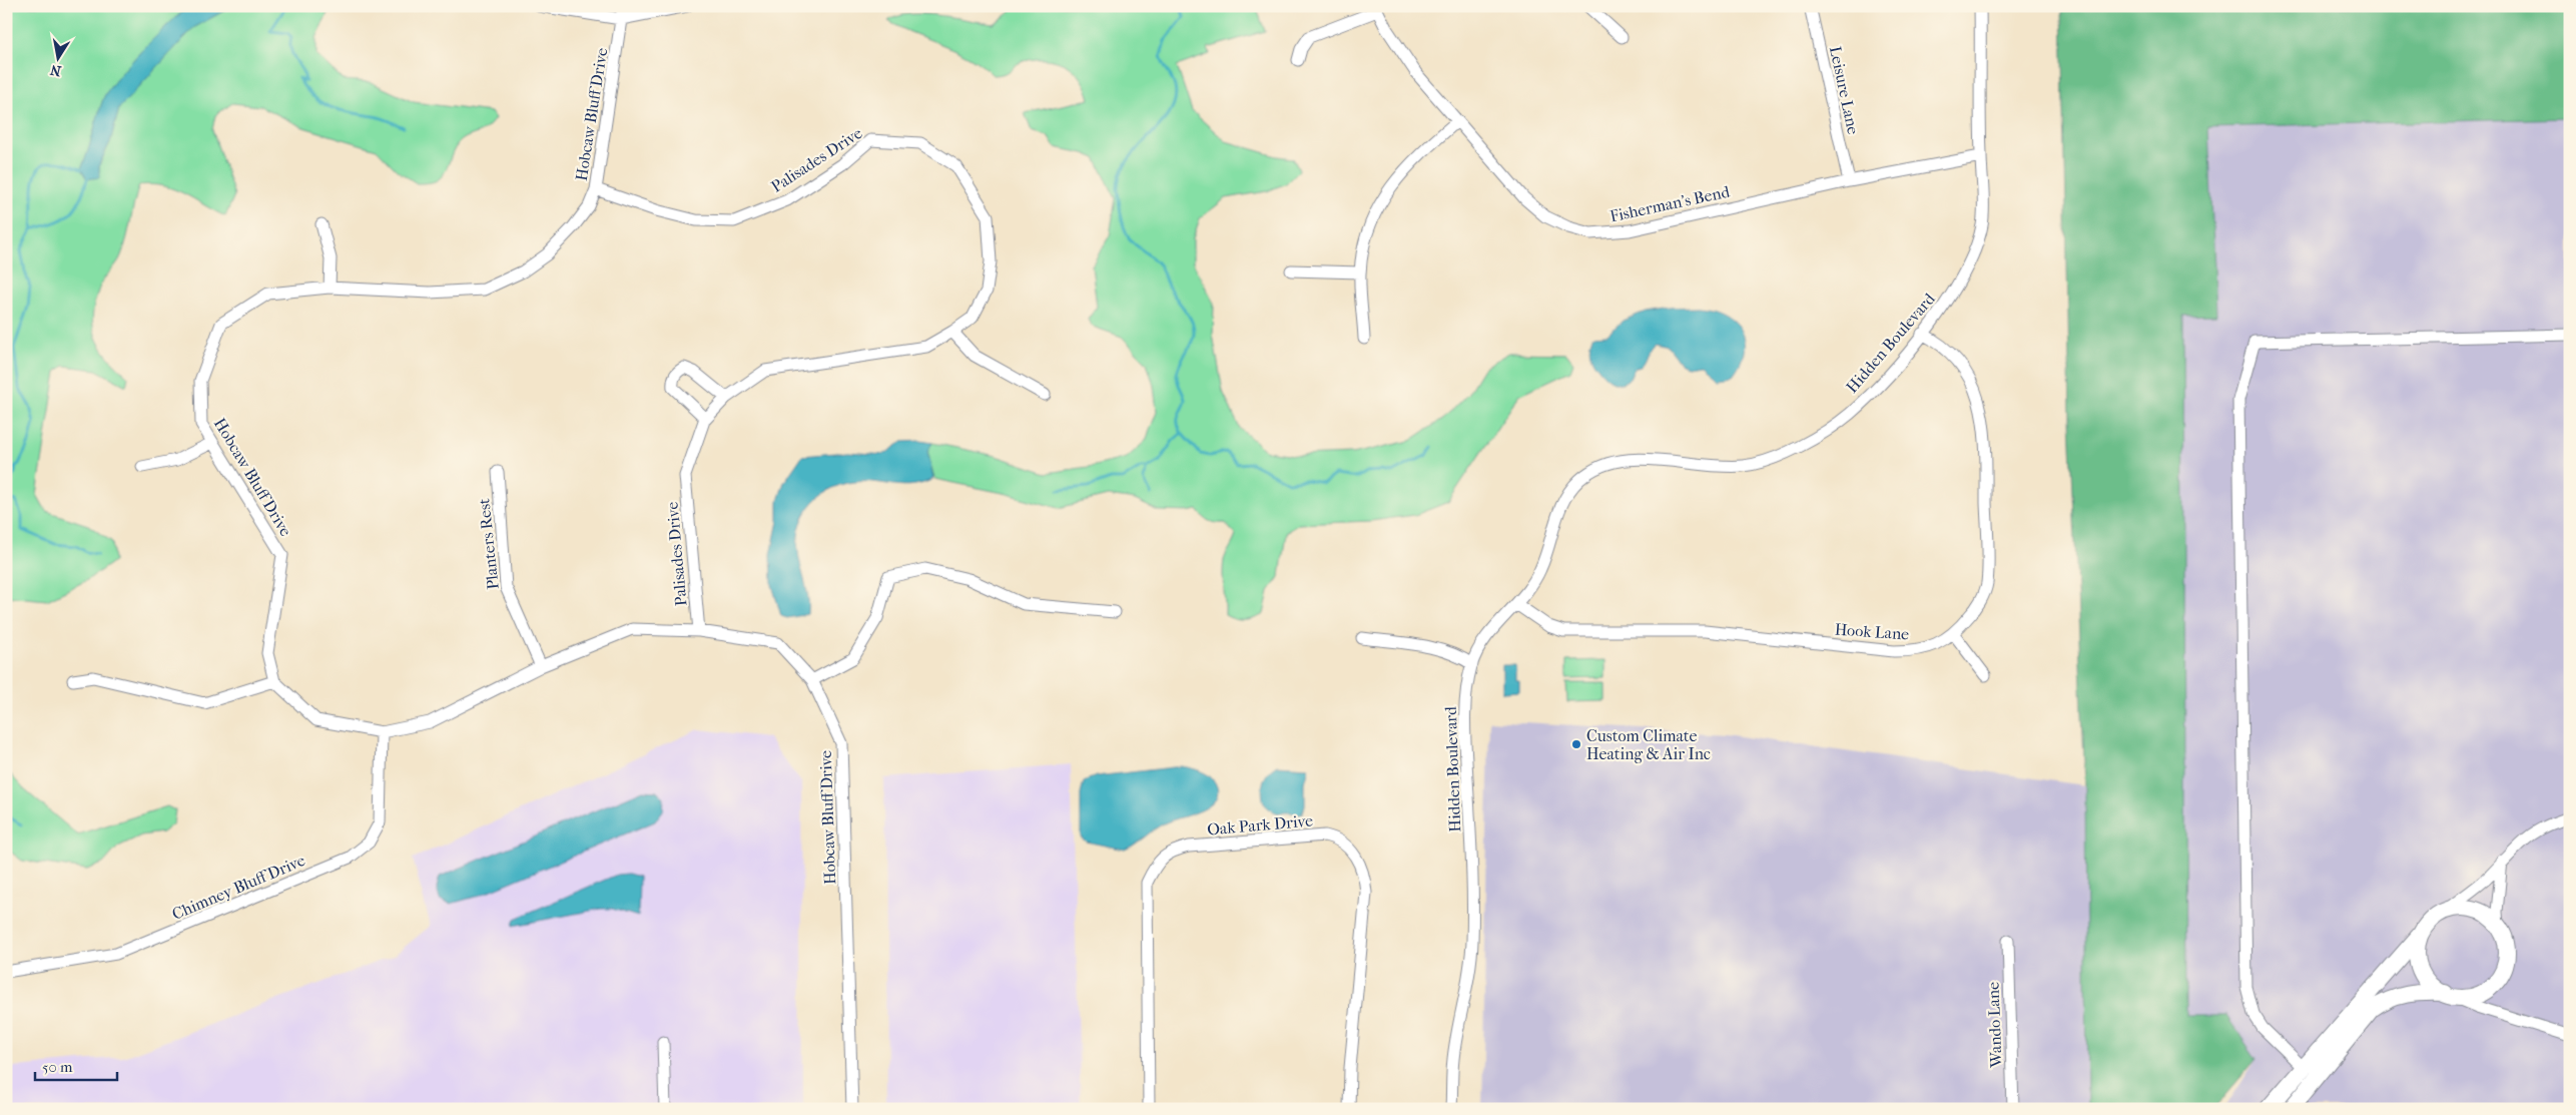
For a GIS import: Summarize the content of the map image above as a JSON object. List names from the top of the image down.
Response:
{
  "streets": {
    "street": [
      "Leisure Lane",
      "Hobcaw Bluff Drive",
      "Palisades Drive",
      "Fisherman's Bend",
      "Hidden Boulevard",
      "Planters Rest",
      "Hook Lane",
      "Oak Park Drive",
      "Chimney Bluff Drive",
      "Wando Lane"
    ]
  },
  "crossings": [
    ["Leisure Lane", "Fisherman's Bend"],
    ["Hobcaw Bluff Drive", "Palisades Drive"],
    ["Hobcaw Bluff Drive", "Planters Rest"],
    ["Hobcaw Bluff Drive", "Chimney Bluff Drive"],
    ["Fisherman's Bend", "Hidden Boulevard"],
    ["Hidden Boulevard", "Hook Lane"]
  ],
  "places": ["Custom Climate Heating & Air Inc"],
  "scale_bar": "50 m",
  "north": "bottom"
}
